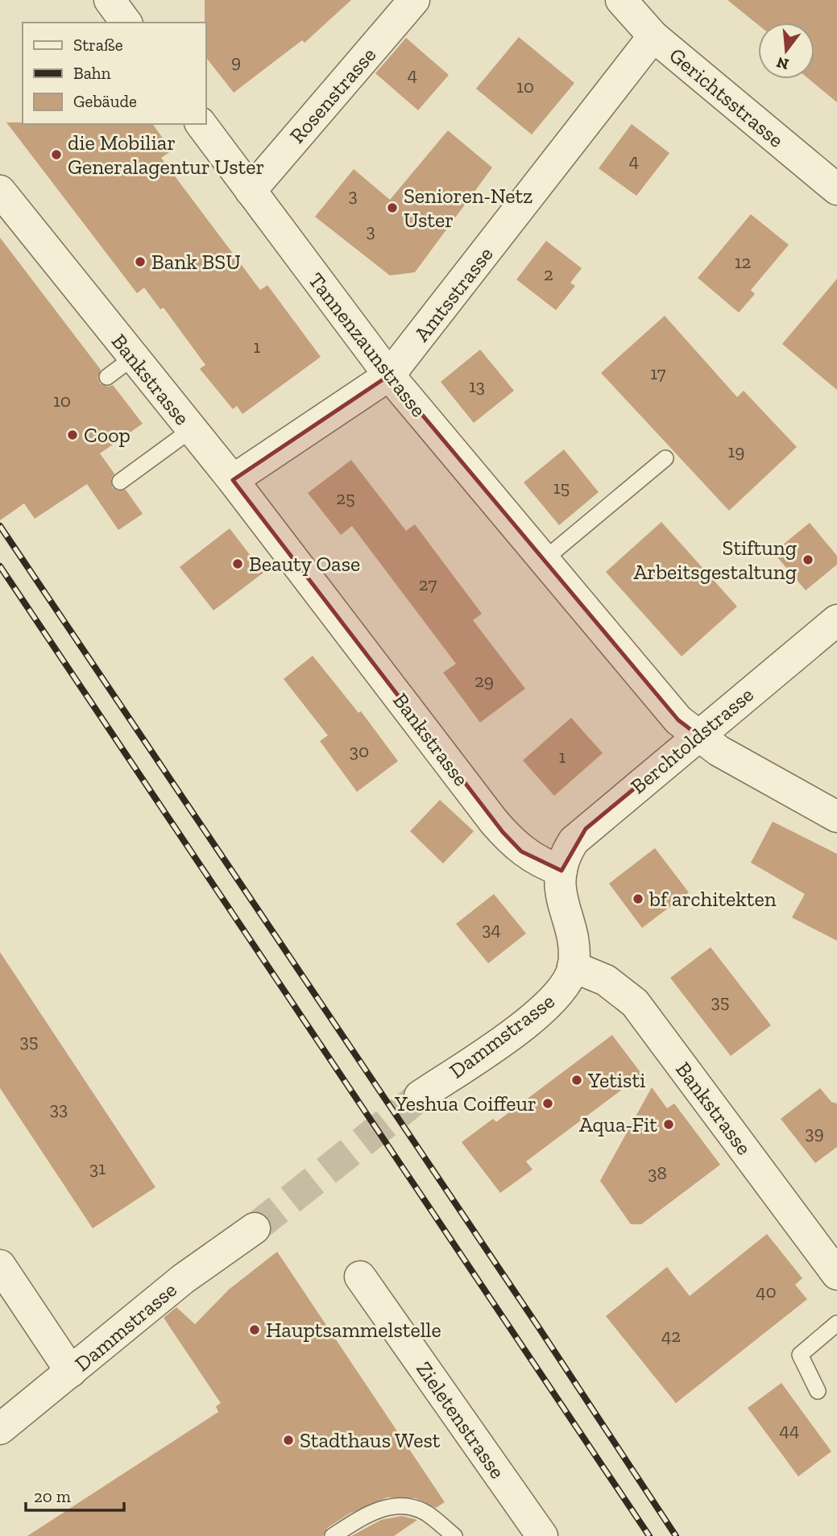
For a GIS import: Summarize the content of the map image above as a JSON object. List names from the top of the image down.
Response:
{
  "streets": {
    "street": [
      "Rosenstrasse",
      "Gerichtsstrasse",
      "Amtsstrasse",
      "Tannenzaunstrasse",
      "Bankstrasse",
      "Berchtoldstrasse",
      "Dammstrasse",
      "Zieletenstrasse"
    ]
  },
  "crossings": [
    ["Rosenstrasse", "Tannenzaunstrasse"],
    ["Gerichtsstrasse", "Amtsstrasse"],
    ["Amtsstrasse", "Tannenzaunstrasse"],
    ["Amtsstrasse", "Bankstrasse"],
    ["Tannenzaunstrasse", "Berchtoldstrasse"],
    ["Bankstrasse", "Berchtoldstrasse"],
    ["Bankstrasse", "Dammstrasse"]
  ],
  "places": [
    "die Mobiliar Generalagentur Uster",
    "Senioren-Netz Uster",
    "Bank BSU",
    "Coop",
    "Stiftung Arbeitsgestaltung",
    "Beauty Oase",
    "bf architekten",
    "Yetisti",
    "Yeshua Coiffeur",
    "Aqua-Fit",
    "Hauptsammelstelle",
    "Stadthaus West"
  ],
  "house_numbers": [
    "9",
    "4",
    "10",
    "4",
    "3",
    "3",
    "12",
    "2",
    "1",
    "17",
    "13",
    "10",
    "19",
    "15",
    "25",
    "27",
    "29",
    "30",
    "1",
    "34",
    "35",
    "35",
    "33",
    "39",
    "31",
    "38",
    "40",
    "42",
    "44"
  ],
  "legend": ["Straße", "Bahn", "Gebäude"],
  "scale_bar": "20 m",
  "north": "bottom"
}
